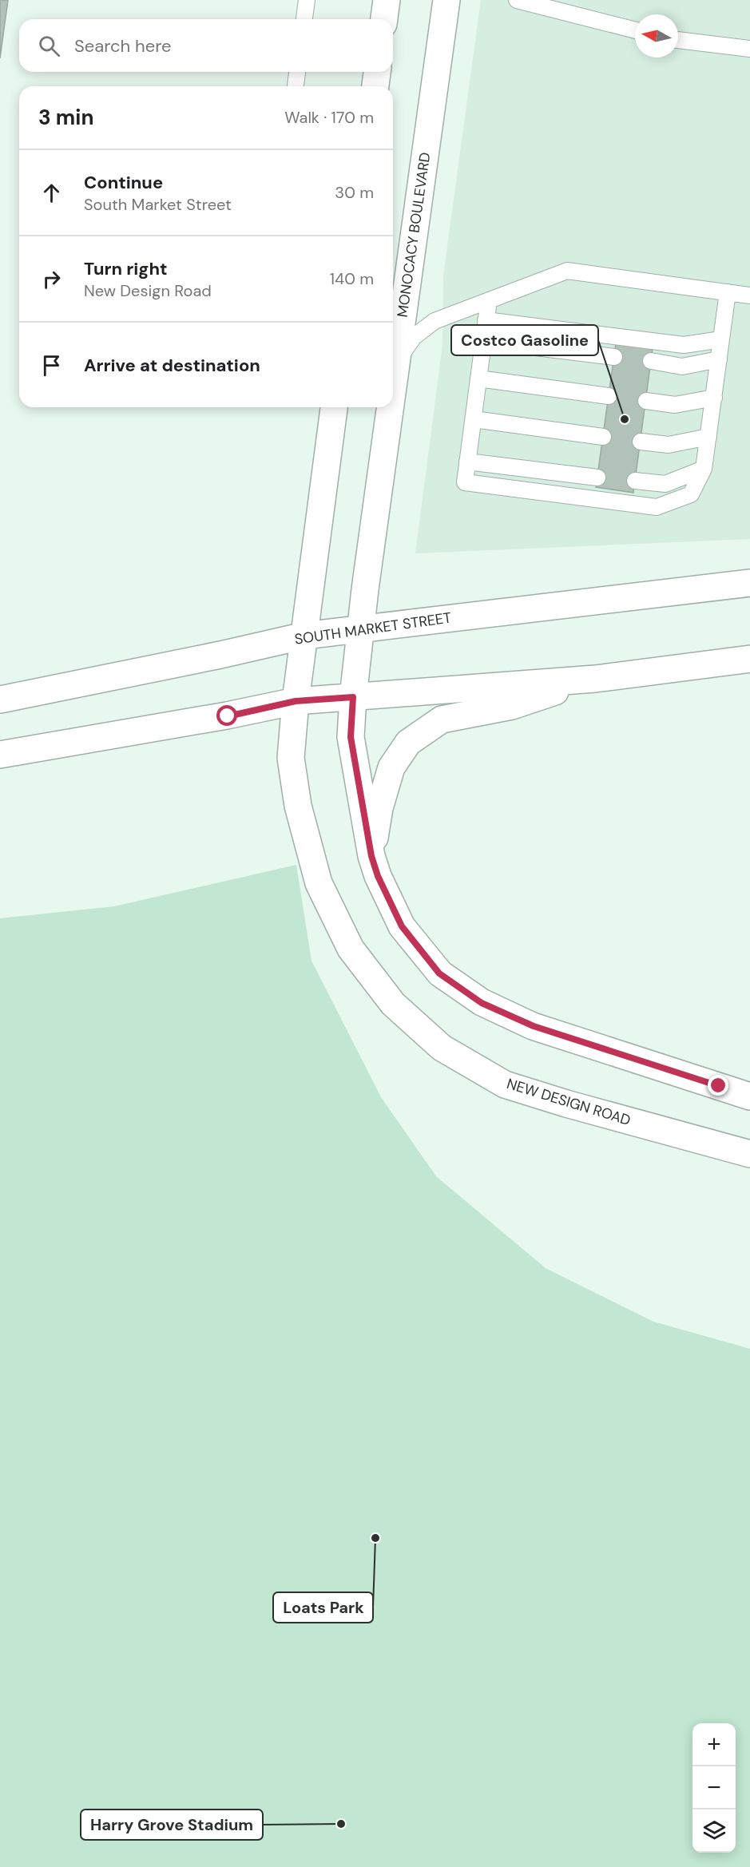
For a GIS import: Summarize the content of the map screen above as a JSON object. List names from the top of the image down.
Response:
{
  "streets": {
    "main road": ["MONOCACY BOULEVARD", "SOUTH MARKET STREET", "NEW DESIGN ROAD"]
  },
  "crossings": [
    ["MONOCACY BOULEVARD", "SOUTH MARKET STREET"]
  ],
  "places": ["Costco Gasoline", "Loats Park", "Harry Grove Stadium"],
  "north": "left",
  "page": {
    "search": "Search here",
    "heading": ["3 min", "Walk · 170 m"],
    "list": [
      ["Continue", "South Market Street", "30 m"],
      ["Turn right", "New Design Road", "140 m"],
      "Arrive at destination"
    ],
    "map_buttons": ["+", "−"]
  }
}
